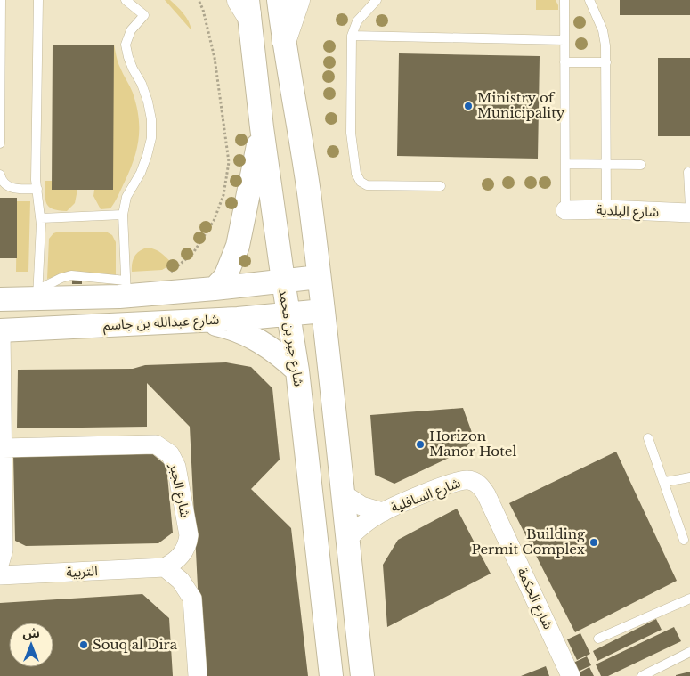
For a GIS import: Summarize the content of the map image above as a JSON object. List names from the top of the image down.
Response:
{
  "streets": {
    "street": [
      "شارع البلدية",
      "شارع عبدالله بن جاسم",
      "شارع جبر بن محمد",
      "شارع الجبر",
      "شارع السافلية",
      "التربية",
      "شارع الحكمة"
    ]
  },
  "crossings": [
    ["شارع عبدالله بن جاسم", "شارع جبر بن محمد"],
    ["شارع الجبر", "التربية"],
    ["شارع السافلية", "شارع الحكمة"]
  ],
  "places": [
    "Ministry of Municipality",
    "Horizon Manor Hotel",
    "Building Permit Complex",
    "Souq al Dira"
  ],
  "north": "top"
}
